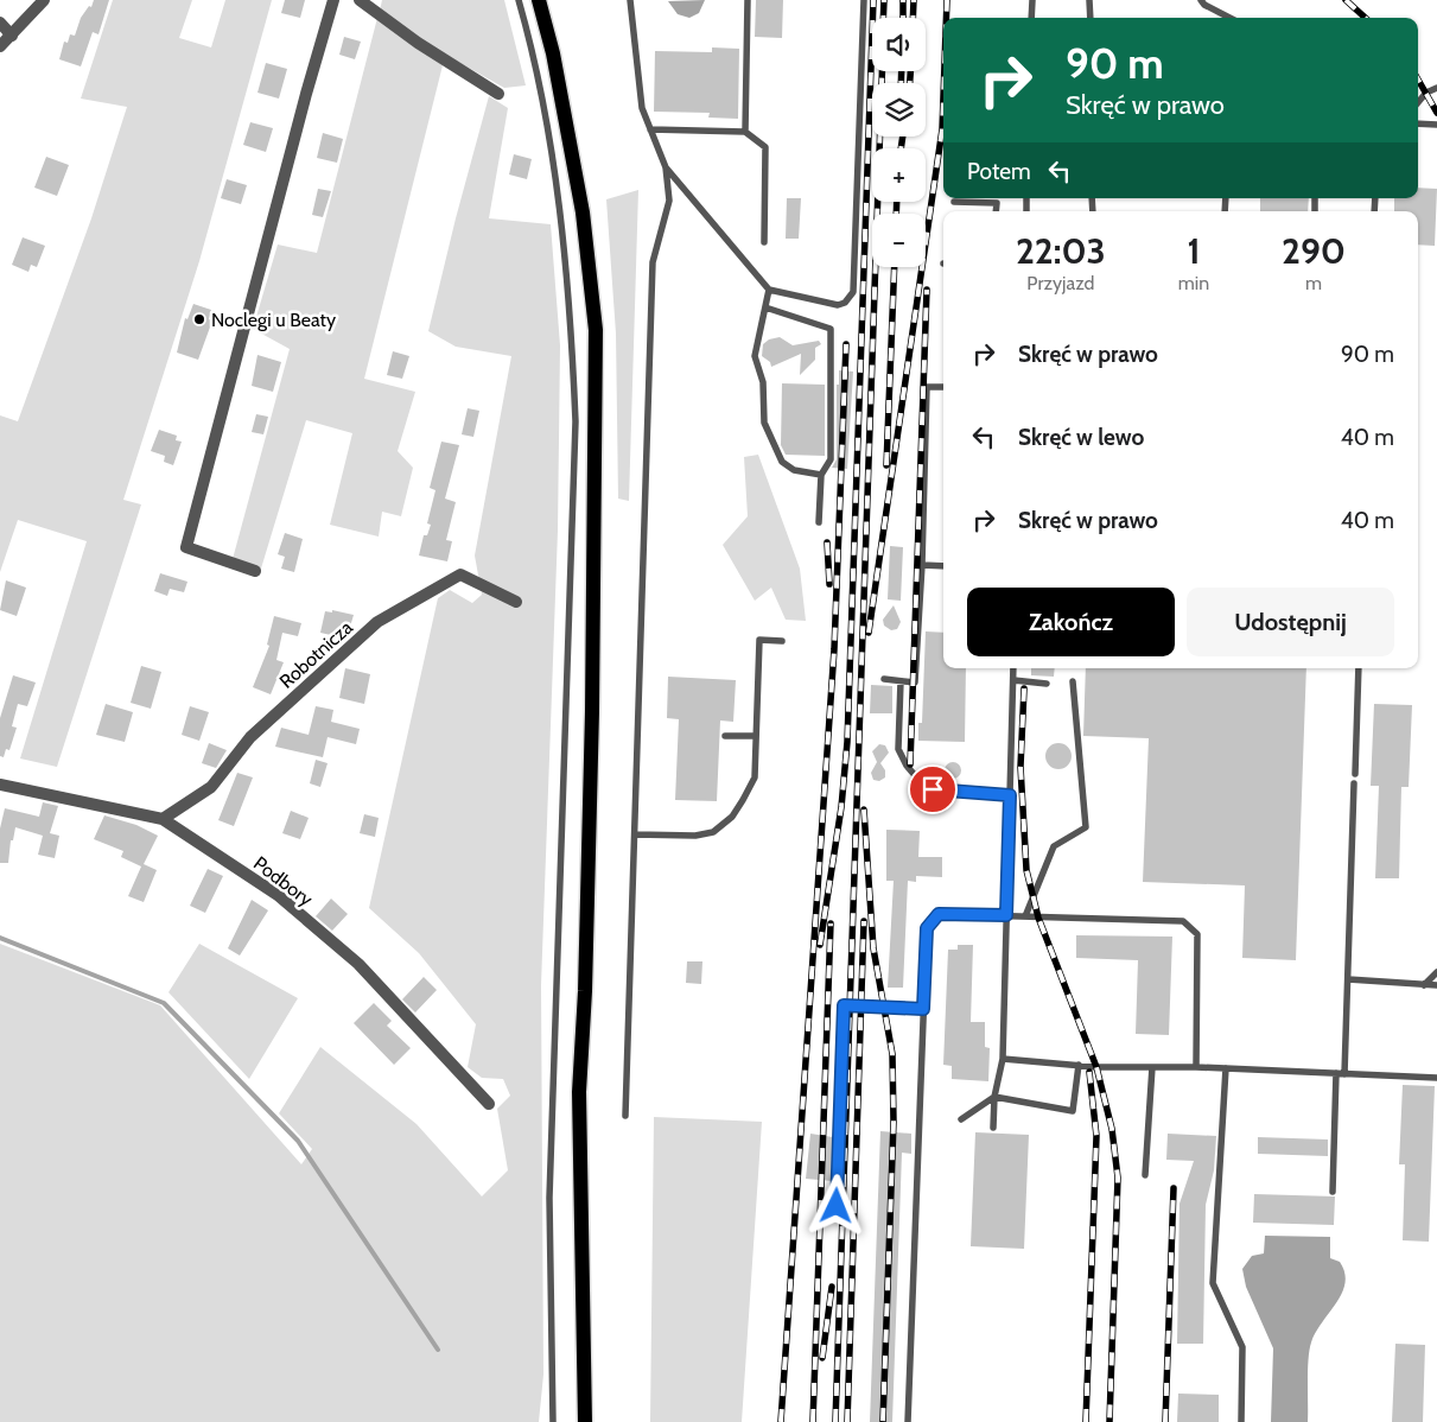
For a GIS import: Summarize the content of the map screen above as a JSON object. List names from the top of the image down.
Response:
{
  "streets": {
    "street": ["Robotnicza", "Podbory"]
  },
  "crossings": [
    ["Robotnicza", "Podbory"]
  ],
  "places": ["Noclegi u Beaty"],
  "page": {
    "map_buttons": ["+", "−"],
    "turn": ["90 m", "Skręć w prawo"],
    "then": "Potem",
    "eta": [
      "22:03",
      "Przyjazd",
      "1",
      "min",
      "290",
      "m"
    ],
    "list": [
      {
        "name": "Skręć w prawo",
        "value": "90 m"
      },
      {
        "name": "Skręć w lewo",
        "value": "40 m"
      },
      {
        "name": "Skręć w prawo",
        "value": "40 m"
      }
    ],
    "buttons": ["Zakończ", "Udostępnij"]
  }
}
